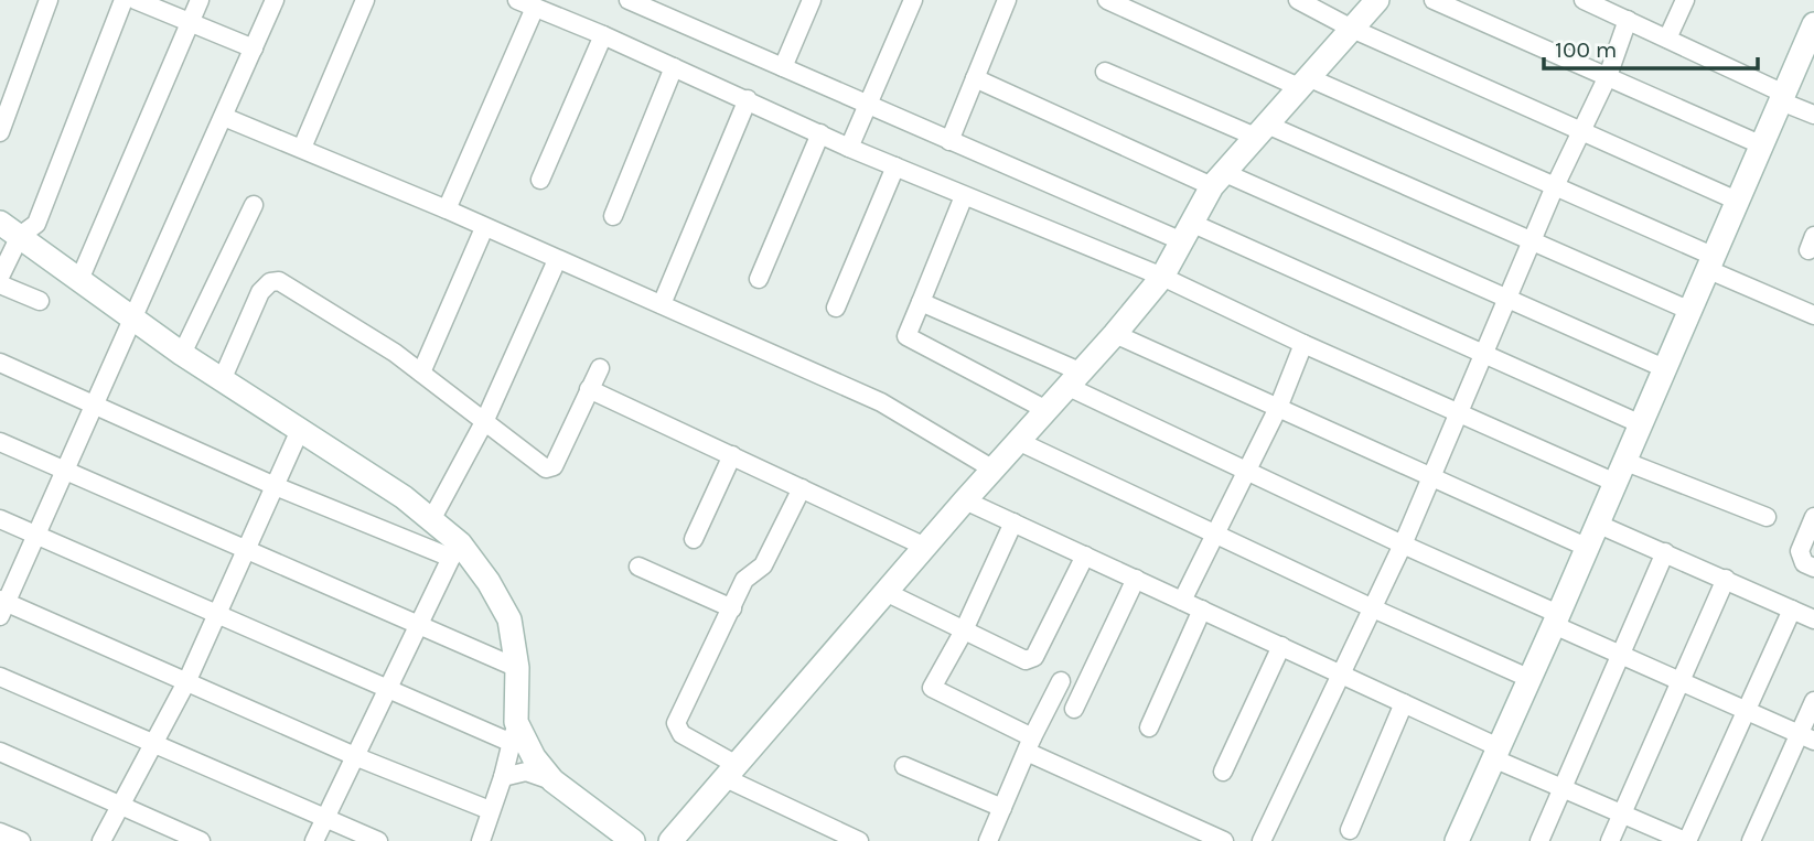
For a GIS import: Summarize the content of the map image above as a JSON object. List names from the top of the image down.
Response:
{
  "scale_bar": "100 m"
}
